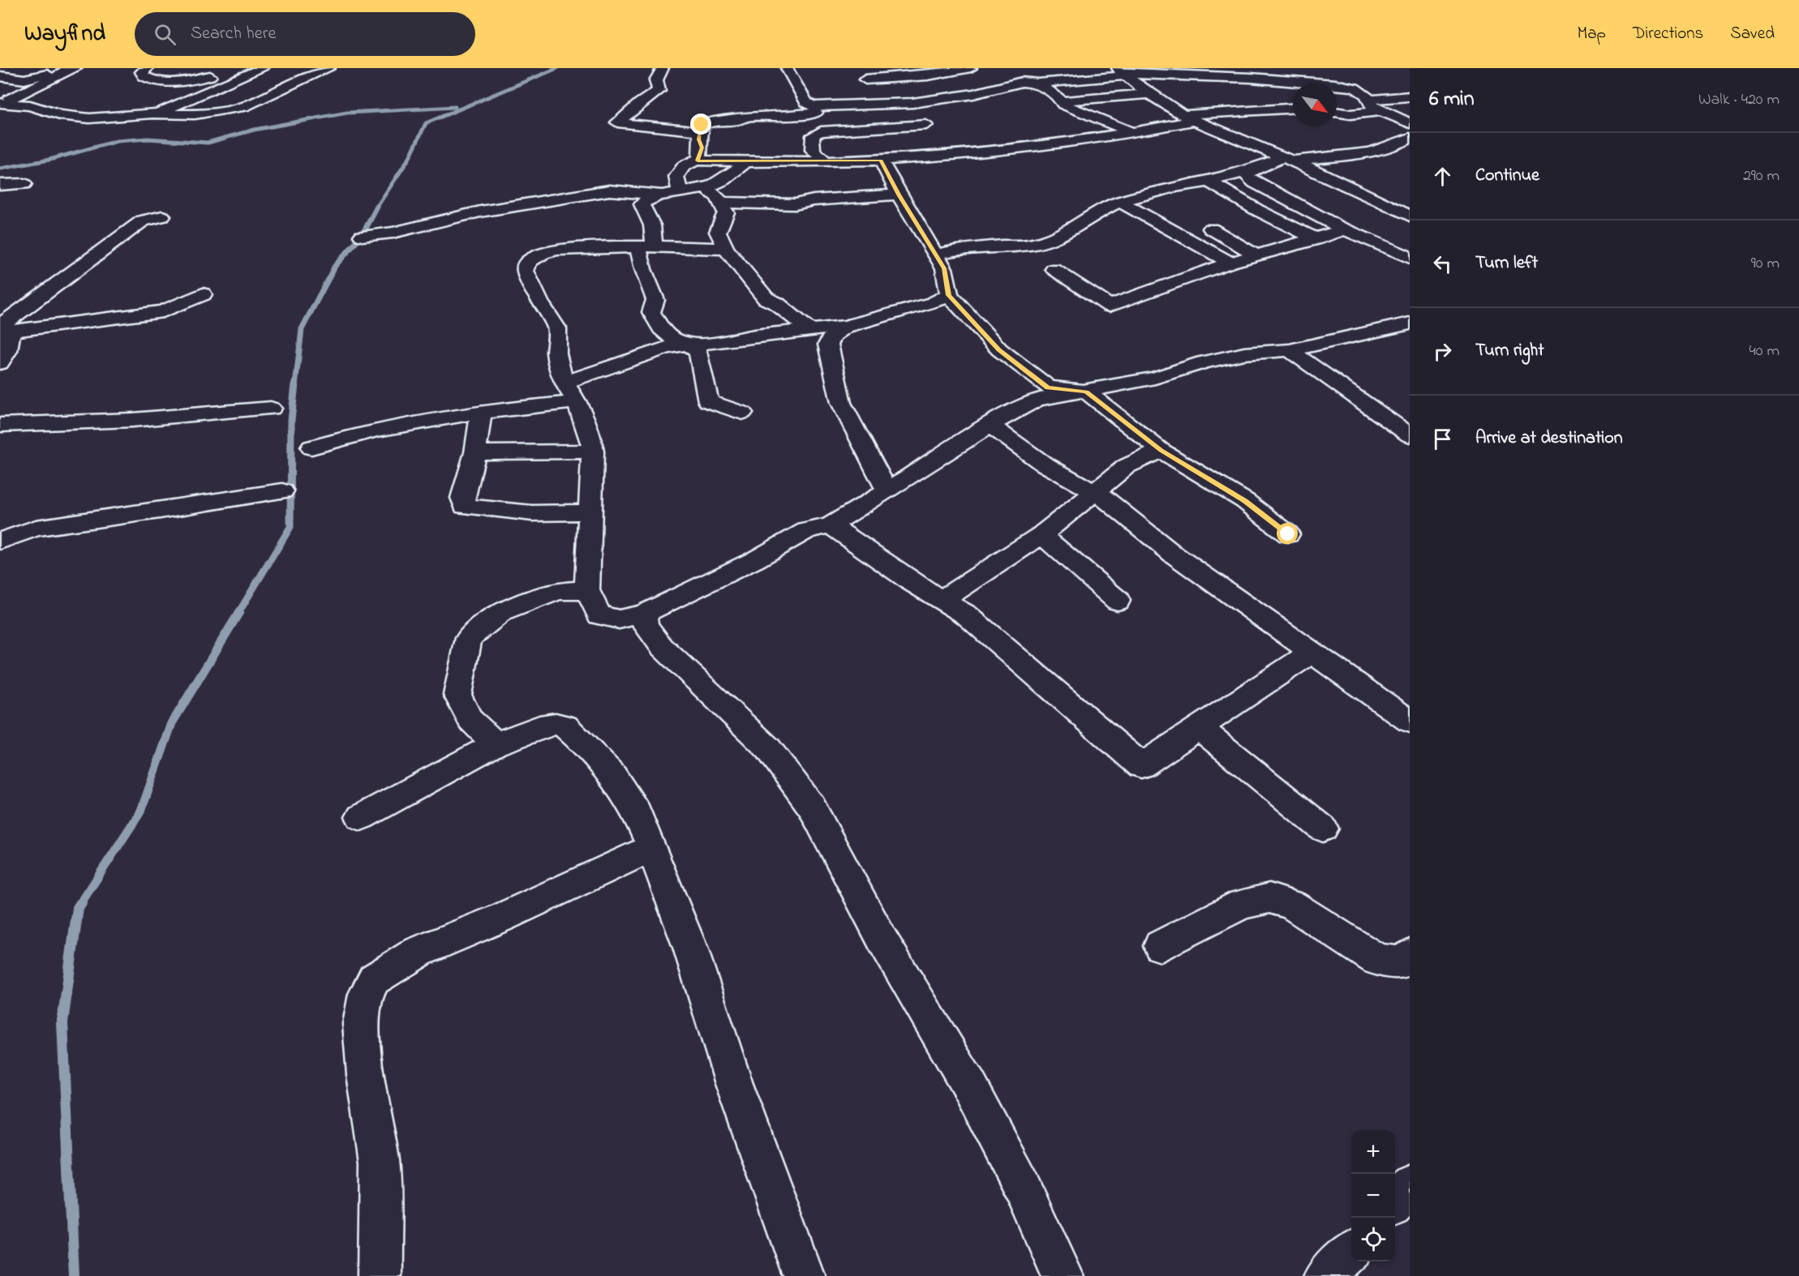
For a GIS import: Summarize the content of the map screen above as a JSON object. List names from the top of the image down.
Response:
{
  "north": "bottom right",
  "page": {
    "header": "Wayfind",
    "search": "Search here",
    "nav": ["Map", "Directions", "Saved"],
    "heading": ["6 min", "Walk · 420 m"],
    "list": [
      ["Continue", "290 m"],
      ["Turn left", "90 m"],
      ["Turn right", "40 m"],
      "Arrive at destination"
    ],
    "map_buttons": ["+", "−"]
  }
}
